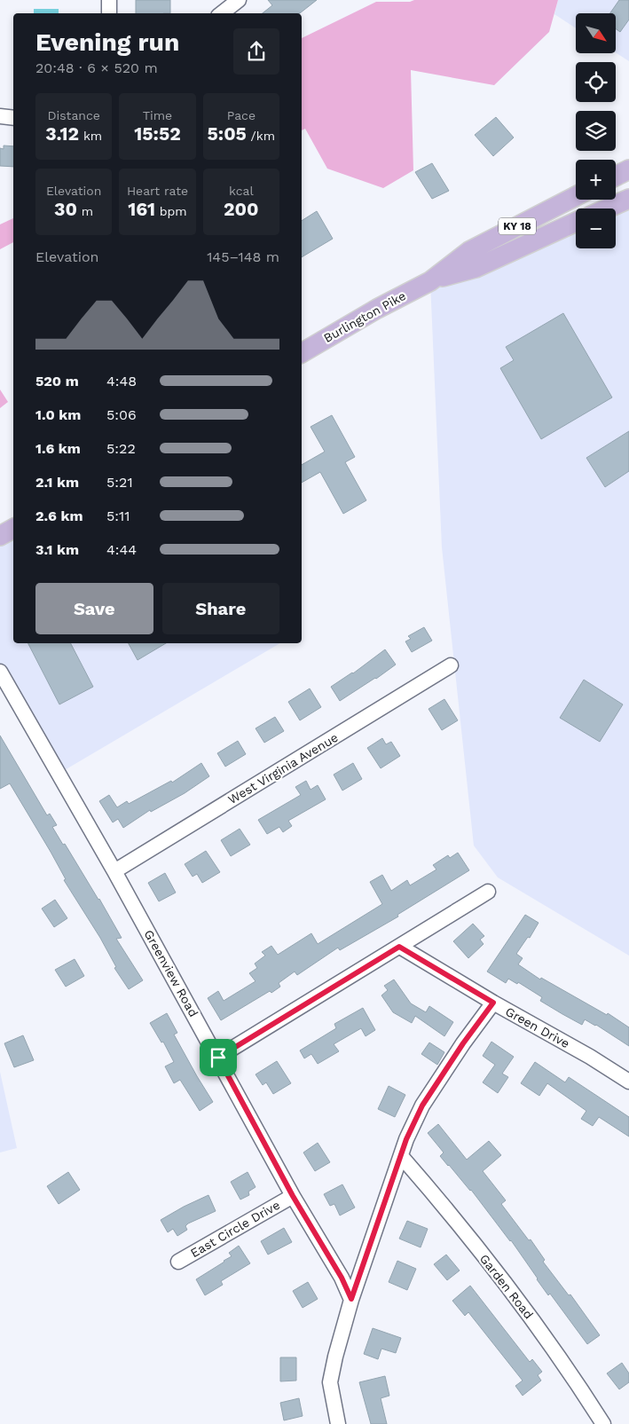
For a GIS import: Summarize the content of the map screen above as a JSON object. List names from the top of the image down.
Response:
{
  "streets": {
    "main road": ["KY 18", "Burlington Pike"],
    "street": [
      "West Virginia Avenue",
      "Greenview Road",
      "Green Drive",
      "East Circle Drive",
      "Garden Road"
    ]
  },
  "crossings": [
    ["West Virginia Avenue", "Greenview Road"],
    ["Greenview Road", "East Circle Drive"]
  ],
  "north": "bottom right",
  "page": {
    "map_buttons": ["+", "−"],
    "heading": ["Evening run", "20:48 · 6 × 520 m"],
    "stats": [
      ["Distance", "3.12 km"],
      ["Time", "15:52"],
      ["Pace", "5:05 /km"],
      ["Elevation", "30 m"],
      ["Heart rate", "161 bpm"],
      ["kcal", "200"]
    ],
    "chart": ["Elevation", "145–148 m"],
    "list": [
      {
        "name": "520 m",
        "note": "4:48"
      },
      {
        "name": "1.0 km",
        "note": "5:06"
      },
      {
        "name": "1.6 km",
        "note": "5:22"
      },
      {
        "name": "2.1 km",
        "note": "5:21"
      },
      {
        "name": "2.6 km",
        "note": "5:11"
      },
      {
        "name": "3.1 km",
        "note": "4:44"
      }
    ],
    "buttons": ["Save", "Share"]
  }
}
